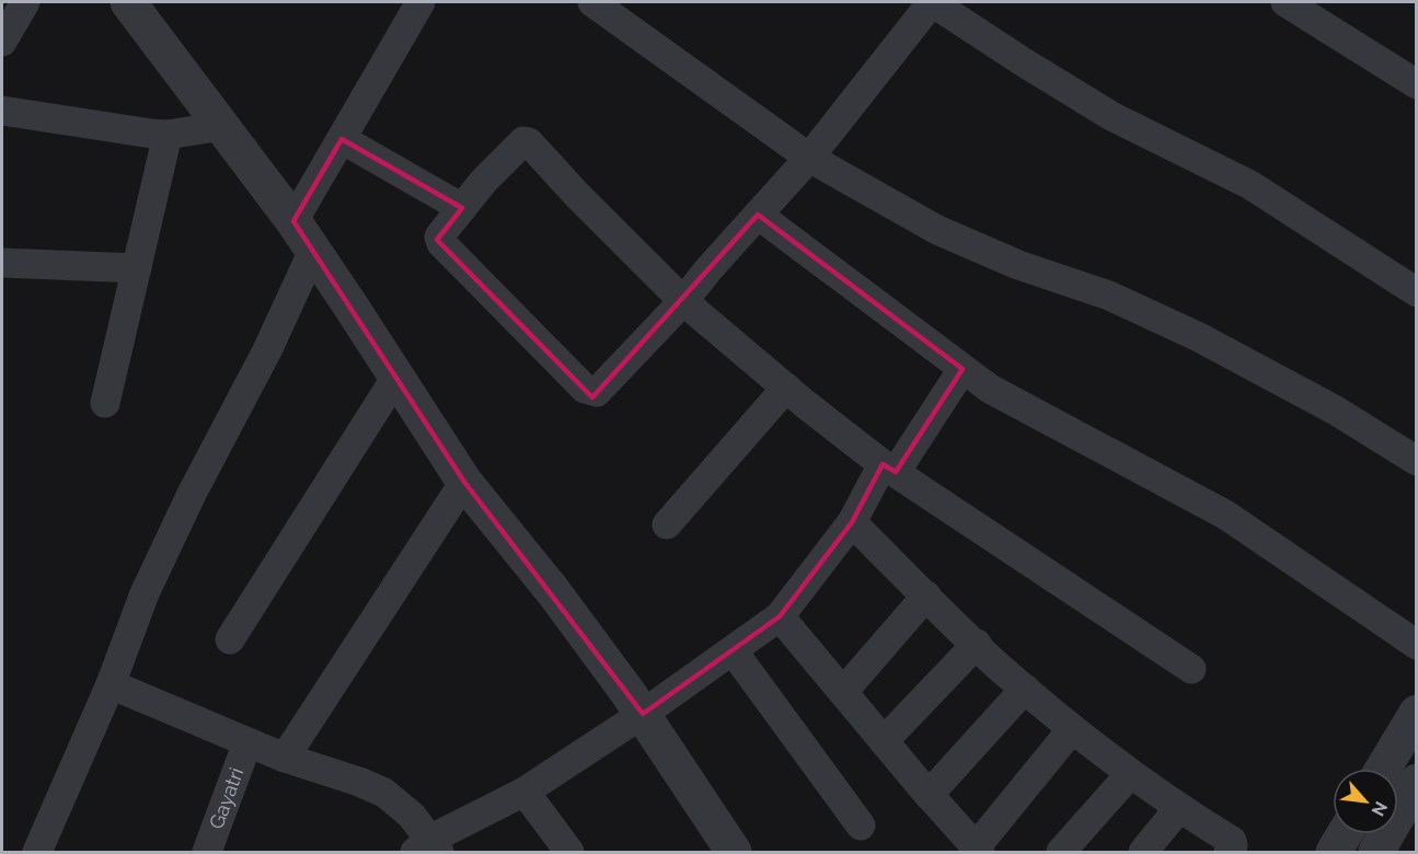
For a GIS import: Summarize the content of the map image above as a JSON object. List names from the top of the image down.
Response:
{
  "streets": {
    "street": ["Gayatri"]
  },
  "north": "bottom right"
}
